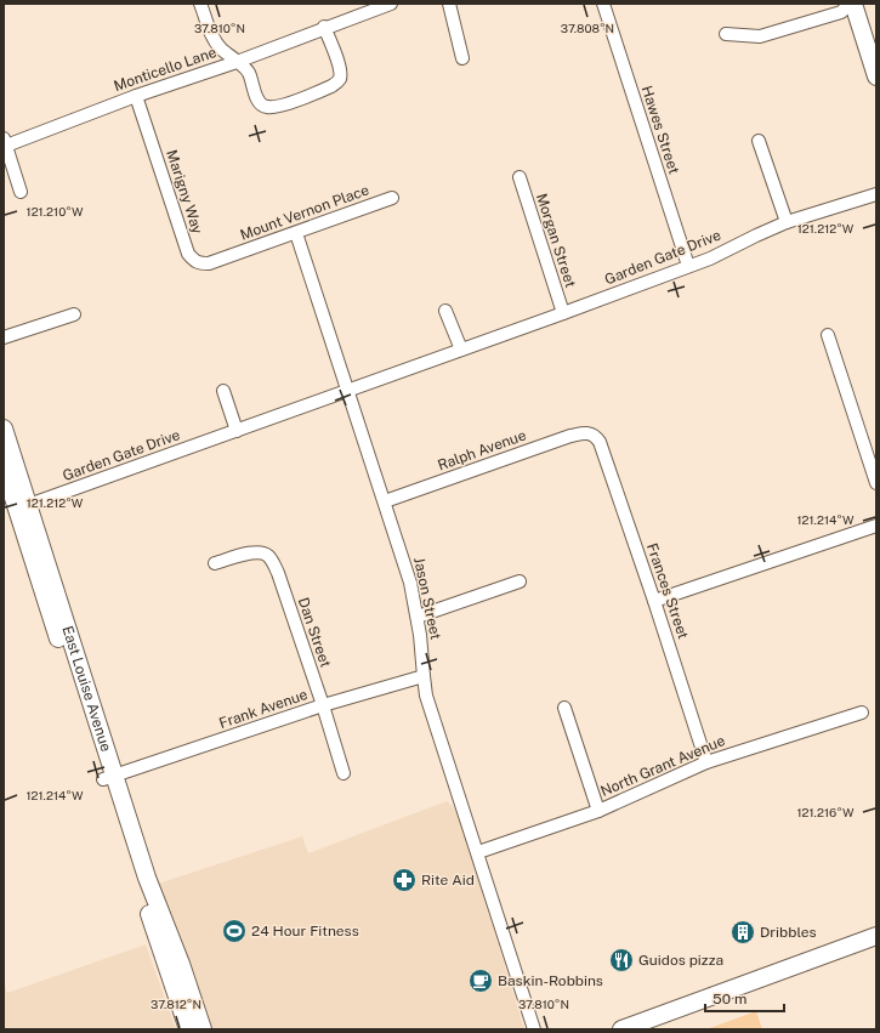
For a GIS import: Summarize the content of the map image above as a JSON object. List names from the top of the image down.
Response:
{
  "streets": {
    "street": [
      "Monticello Lane",
      "Hawes Street",
      "Marigny Way",
      "Mount Vernon Place",
      "Morgan Street",
      "Garden Gate Drive",
      "Ralph Avenue",
      "Frances Street",
      "Jason Street",
      "Dan Street",
      "East Louise Avenue",
      "Frank Avenue",
      "North Grant Avenue"
    ]
  },
  "crossings": [
    ["Monticello Lane", "Marigny Way"],
    ["Hawes Street", "Garden Gate Drive"],
    ["Marigny Way", "Mount Vernon Place"],
    ["Mount Vernon Place", "Jason Street"],
    ["Morgan Street", "Garden Gate Drive"],
    ["Garden Gate Drive", "Jason Street"],
    ["Garden Gate Drive", "East Louise Avenue"],
    ["Ralph Avenue", "Frances Street"],
    ["Ralph Avenue", "Jason Street"],
    ["Frances Street", "North Grant Avenue"],
    ["Jason Street", "Frank Avenue"],
    ["Jason Street", "North Grant Avenue"],
    ["Dan Street", "Frank Avenue"],
    ["East Louise Avenue", "Frank Avenue"]
  ],
  "places": {
    "pharmacy": ["Rite Aid"],
    "sports": ["24 Hour Fitness"],
    "building": ["Dribbles"],
    "restaurant": ["Guidos pizza"],
    "cafe": ["Baskin-Robbins"]
  },
  "scale_bar": "50 m",
  "coordinates": [
    "37.810°N",
    "37.808°N",
    "121.210°W",
    "121.212°W",
    "121.214°W",
    "121.216°W",
    "37.812°N"
  ]
}
